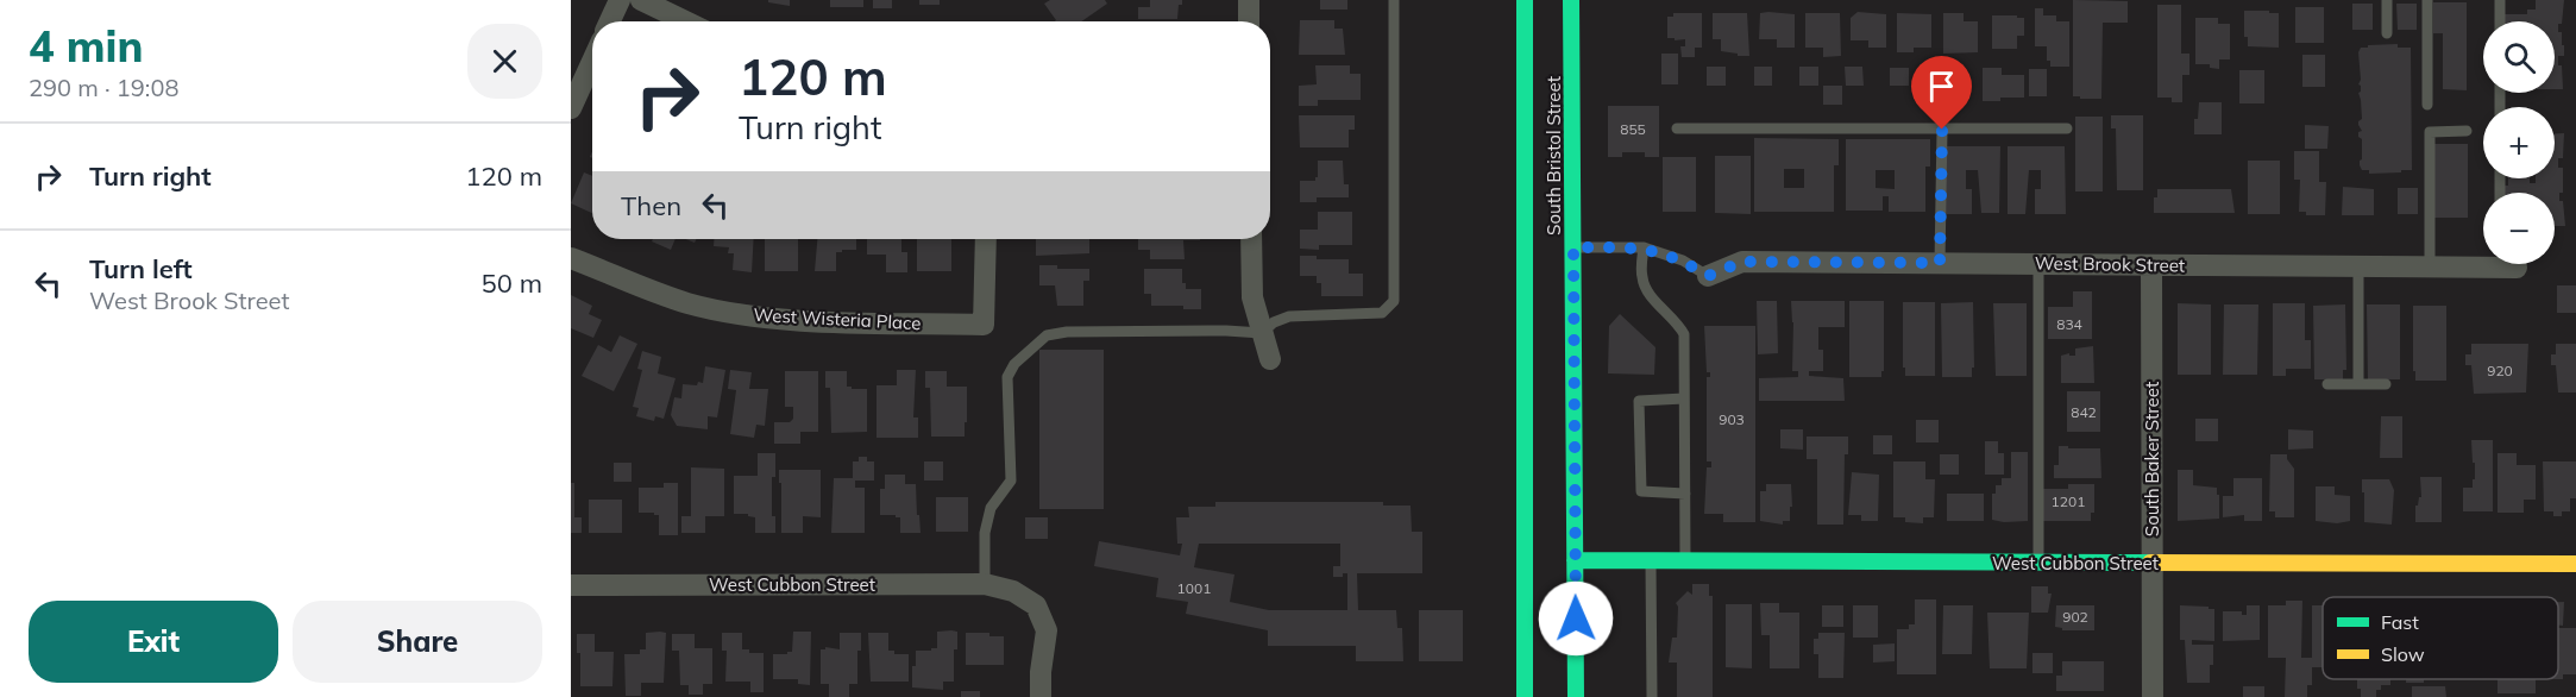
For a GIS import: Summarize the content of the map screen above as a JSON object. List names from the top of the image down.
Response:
{
  "streets": {
    "main road": ["South Bristol Street", "West Cubbon Street"],
    "street": ["West Brook Street", "West Wisteria Place", "South Baker Street"]
  },
  "crossings": [
    ["South Bristol Street", "West Cubbon Street"],
    ["West Brook Street", "South Baker Street"],
    ["South Baker Street", "West Cubbon Street"]
  ],
  "house_numbers": [
    "855",
    "834",
    "920",
    "842",
    "903",
    "1201",
    "1001",
    "902"
  ],
  "legend": ["Fast", "Slow"],
  "page": {
    "heading": ["4 min", "290 m · 19:08"],
    "map_buttons": ["+", "−"],
    "turn": ["120 m", "Turn right"],
    "list": [
      {
        "name": "Turn right",
        "value": "120 m"
      },
      {
        "name": "Turn left",
        "note": "West Brook Street",
        "value": "50 m"
      }
    ],
    "then": "Then",
    "buttons": ["Exit", "Share"]
  }
}
